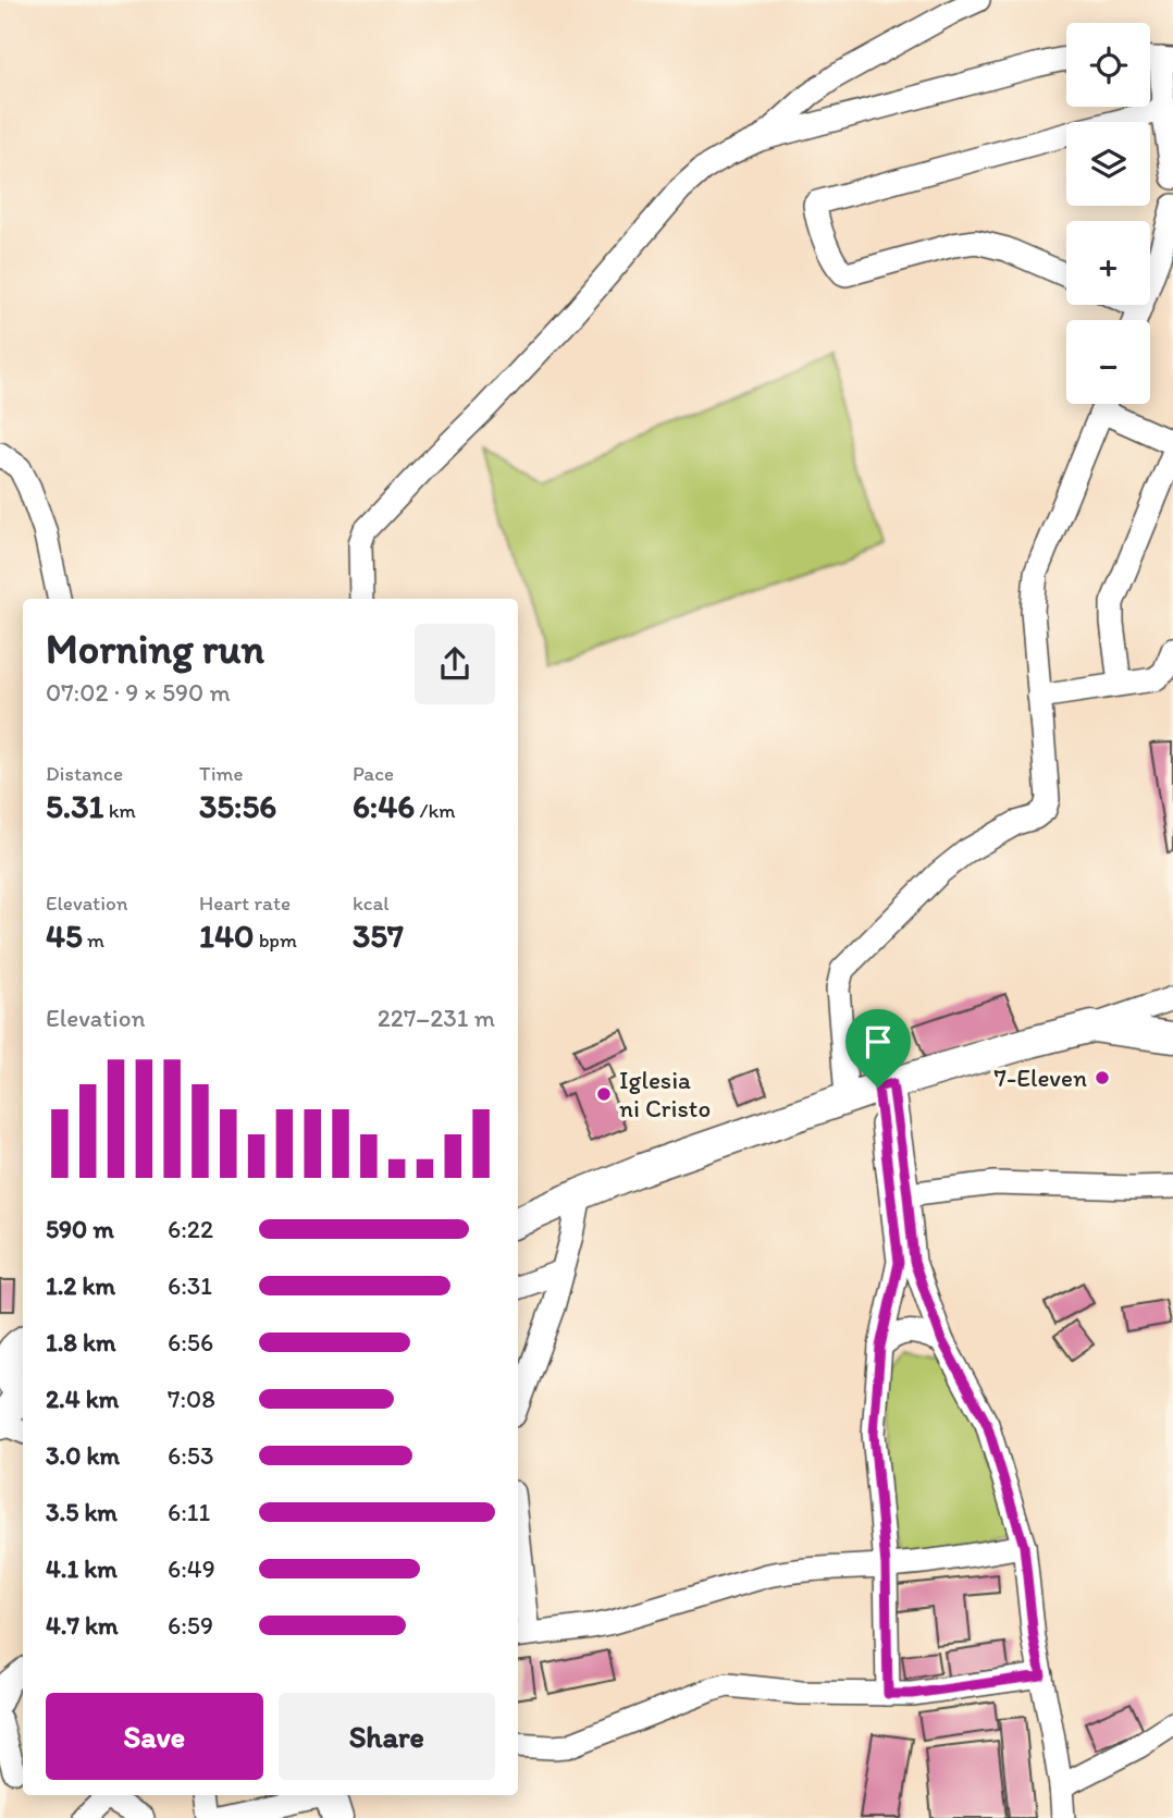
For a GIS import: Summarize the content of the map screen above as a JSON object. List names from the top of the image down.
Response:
{
  "places": ["7-Eleven", "Iglesia ni Cristo"],
  "page": {
    "map_buttons": ["+", "−"],
    "heading": ["Morning run", "07:02 · 9 × 590 m"],
    "stats": [
      ["Distance", "5.31 km"],
      ["Time", "35:56"],
      ["Pace", "6:46 /km"],
      ["Elevation", "45 m"],
      ["Heart rate", "140 bpm"],
      ["kcal", "357"]
    ],
    "chart": ["Elevation", "227–231 m"],
    "list": [
      {
        "name": "590 m",
        "note": "6:22"
      },
      {
        "name": "1.2 km",
        "note": "6:31"
      },
      {
        "name": "1.8 km",
        "note": "6:56"
      },
      {
        "name": "2.4 km",
        "note": "7:08"
      },
      {
        "name": "3.0 km",
        "note": "6:53"
      },
      {
        "name": "3.5 km",
        "note": "6:11"
      },
      {
        "name": "4.1 km",
        "note": "6:49"
      },
      {
        "name": "4.7 km",
        "note": "6:59"
      }
    ],
    "buttons": ["Save", "Share"]
  }
}
